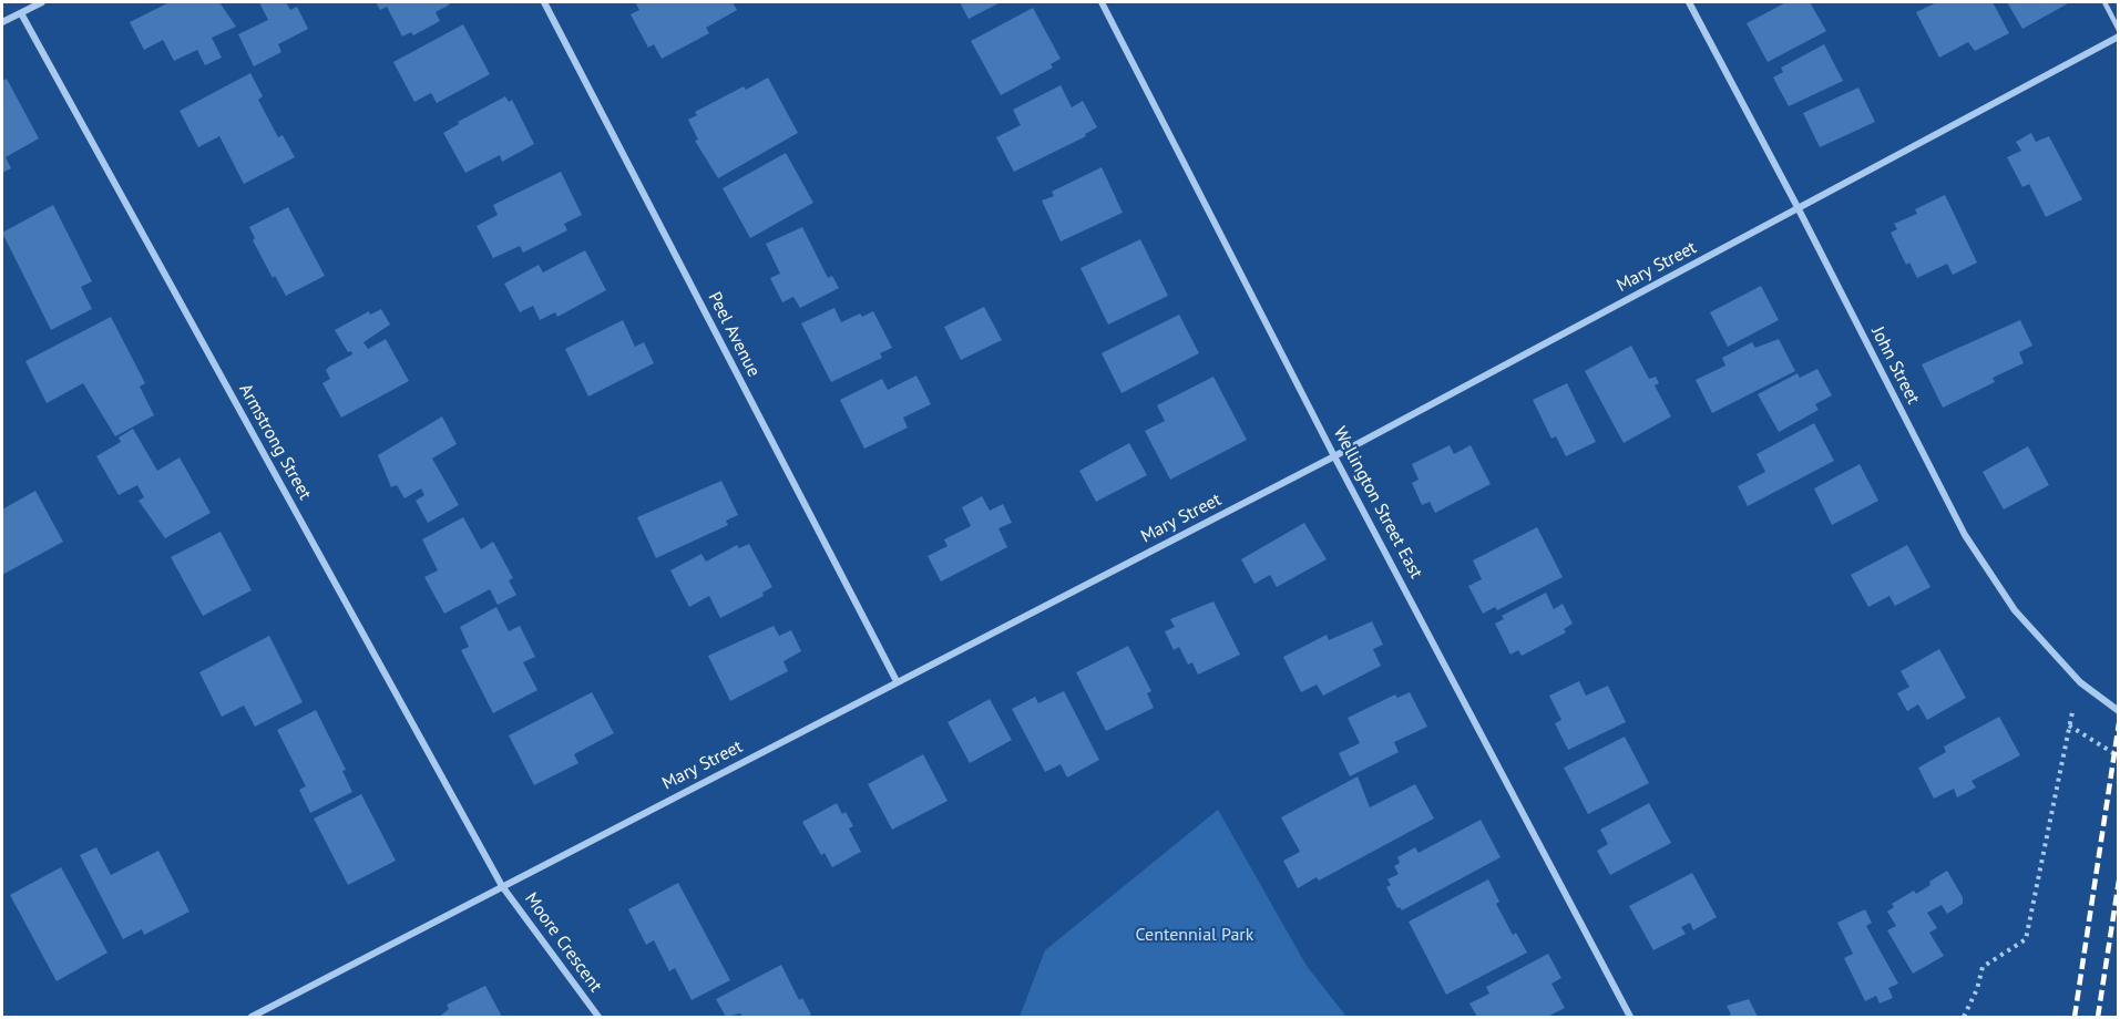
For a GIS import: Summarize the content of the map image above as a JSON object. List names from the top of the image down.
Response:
{
  "streets": {
    "street": [
      "Mary Street",
      "Peel Avenue",
      "John Street",
      "Armstrong Street",
      "Wellington Street East",
      "Moore Crescent"
    ]
  },
  "crossings": [
    ["Mary Street", "Peel Avenue"],
    ["Mary Street", "John Street"],
    ["Mary Street", "Armstrong Street"],
    ["Mary Street", "Wellington Street East"],
    ["Mary Street", "Moore Crescent"],
    ["Armstrong Street", "Moore Crescent"]
  ],
  "parks": ["Centennial Park"]
}
